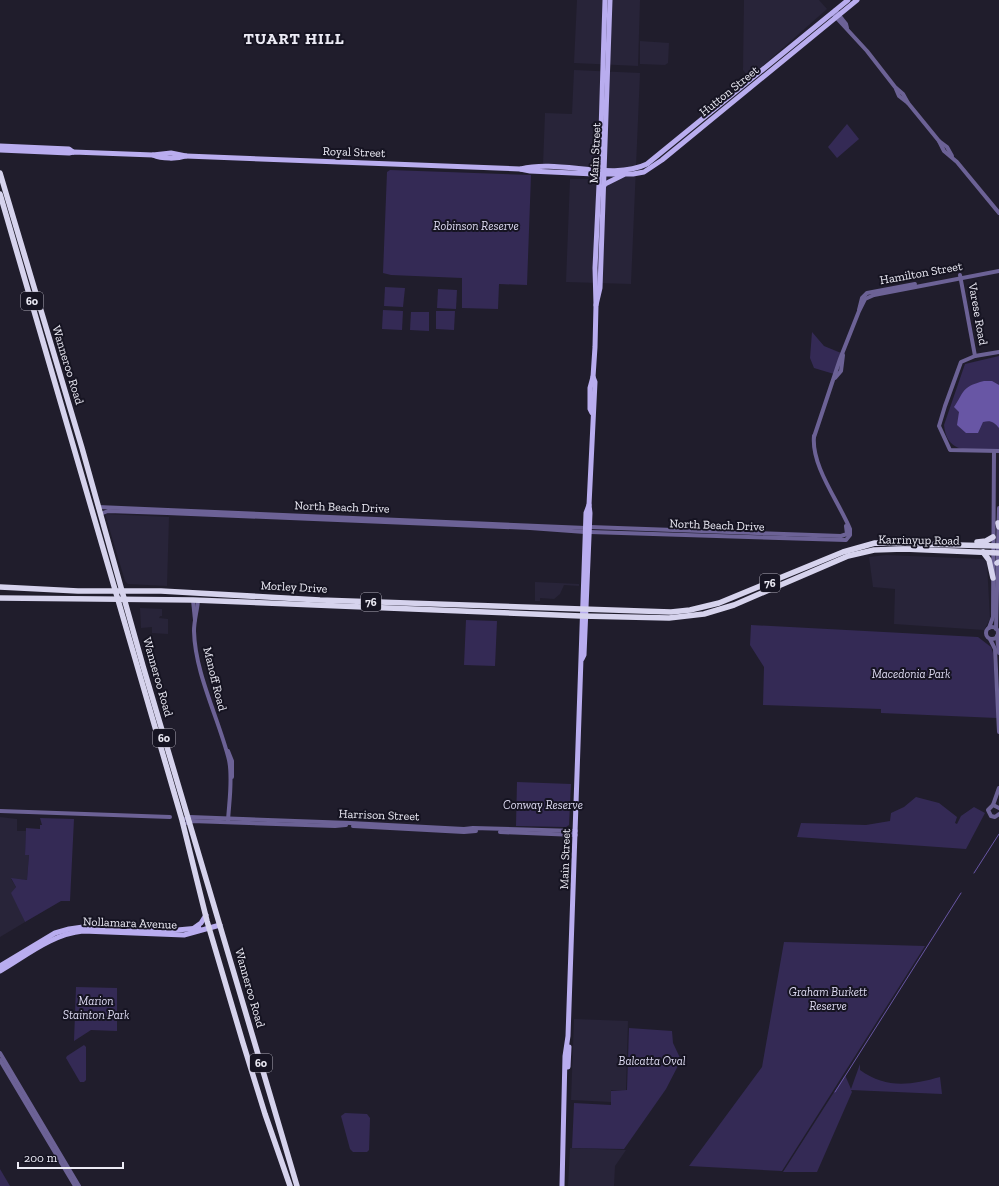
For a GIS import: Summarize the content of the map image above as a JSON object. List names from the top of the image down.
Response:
{
  "streets": {
    "highway": [
      "60",
      "Wanneroo Road",
      "Karrinyup Road",
      "76",
      "Morley Drive"
    ],
    "main road": [
      "Hutton Street",
      "Royal Street",
      "Main Street",
      "Nollamara Avenue"
    ],
    "street": [
      "Hamilton Street",
      "Varese Road",
      "North Beach Drive",
      "Manoff Road",
      "Harrison Street"
    ]
  },
  "crossings": [
    ["Hutton Street", "Royal Street"],
    ["Hutton Street", "Main Street"],
    ["Royal Street", "Main Street"],
    ["Main Street", "North Beach Drive"],
    ["Main Street", "Karrinyup Road"],
    ["Main Street", "Morley Drive"],
    ["Main Street", "Harrison Street"],
    ["Hamilton Street", "Varese Road"],
    ["Hamilton Street", "North Beach Drive"],
    ["Wanneroo Road", "North Beach Drive"],
    ["Wanneroo Road", "Morley Drive"],
    ["Wanneroo Road", "Harrison Street"],
    ["Wanneroo Road", "Nollamara Avenue"],
    ["Karrinyup Road", "Morley Drive"],
    ["Morley Drive", "Manoff Road"],
    ["Manoff Road", "Harrison Street"]
  ],
  "districts": ["TUART HILL"],
  "parks": [
    "Robinson Reserve",
    "Macedonia Park",
    "Conway Reserve",
    "Graham Burkett Reserve",
    "Marion Stainton Park",
    "Balcatta Oval"
  ],
  "scale_bar": "200 m"
}
